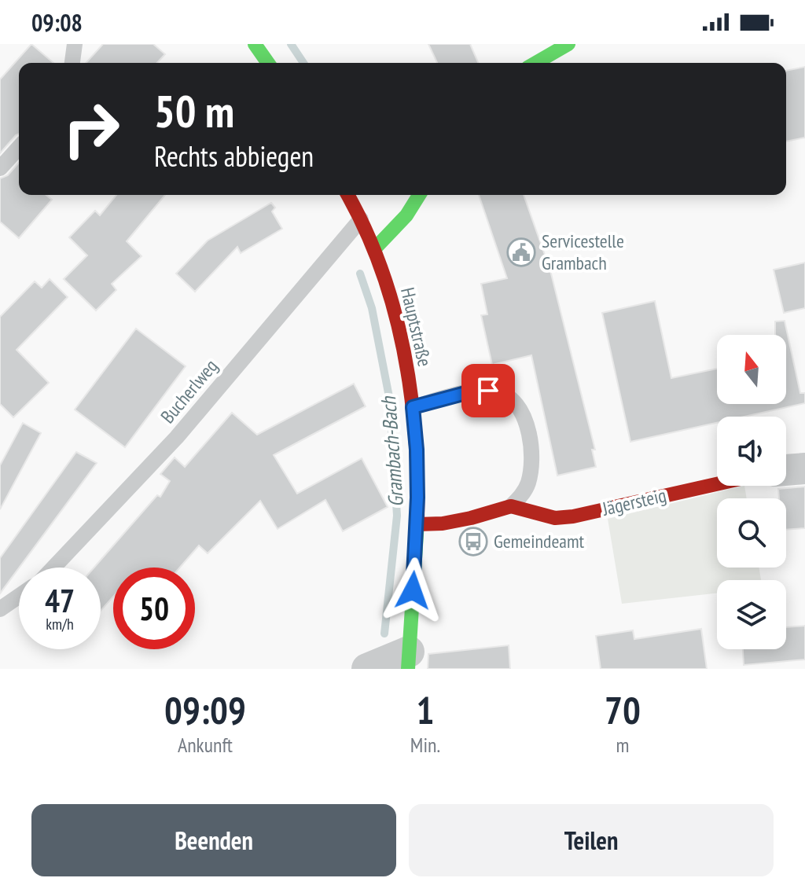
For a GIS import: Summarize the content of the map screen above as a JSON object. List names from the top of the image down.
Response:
{
  "streets": {
    "main road": ["Hauptstraße", "Jägersteig"],
    "lane": ["Bucherlweg"]
  },
  "crossings": [
    ["Hauptstraße", "Bucherlweg"],
    ["Hauptstraße", "Jägersteig"]
  ],
  "water": ["Grambach-Bach"],
  "places": {
    "public building": ["Servicestelle Grambach"],
    "bus stop": ["Gemeindeamt"]
  },
  "north": "top",
  "page": {
    "status": "09:08",
    "turn": ["50 m", "Rechts abbiegen"],
    "speed": "47 km/h",
    "limit": "50",
    "eta": [
      "09:09",
      "Ankunft",
      "1",
      "Min.",
      "70",
      "m"
    ],
    "buttons": ["Beenden", "Teilen"]
  }
}
